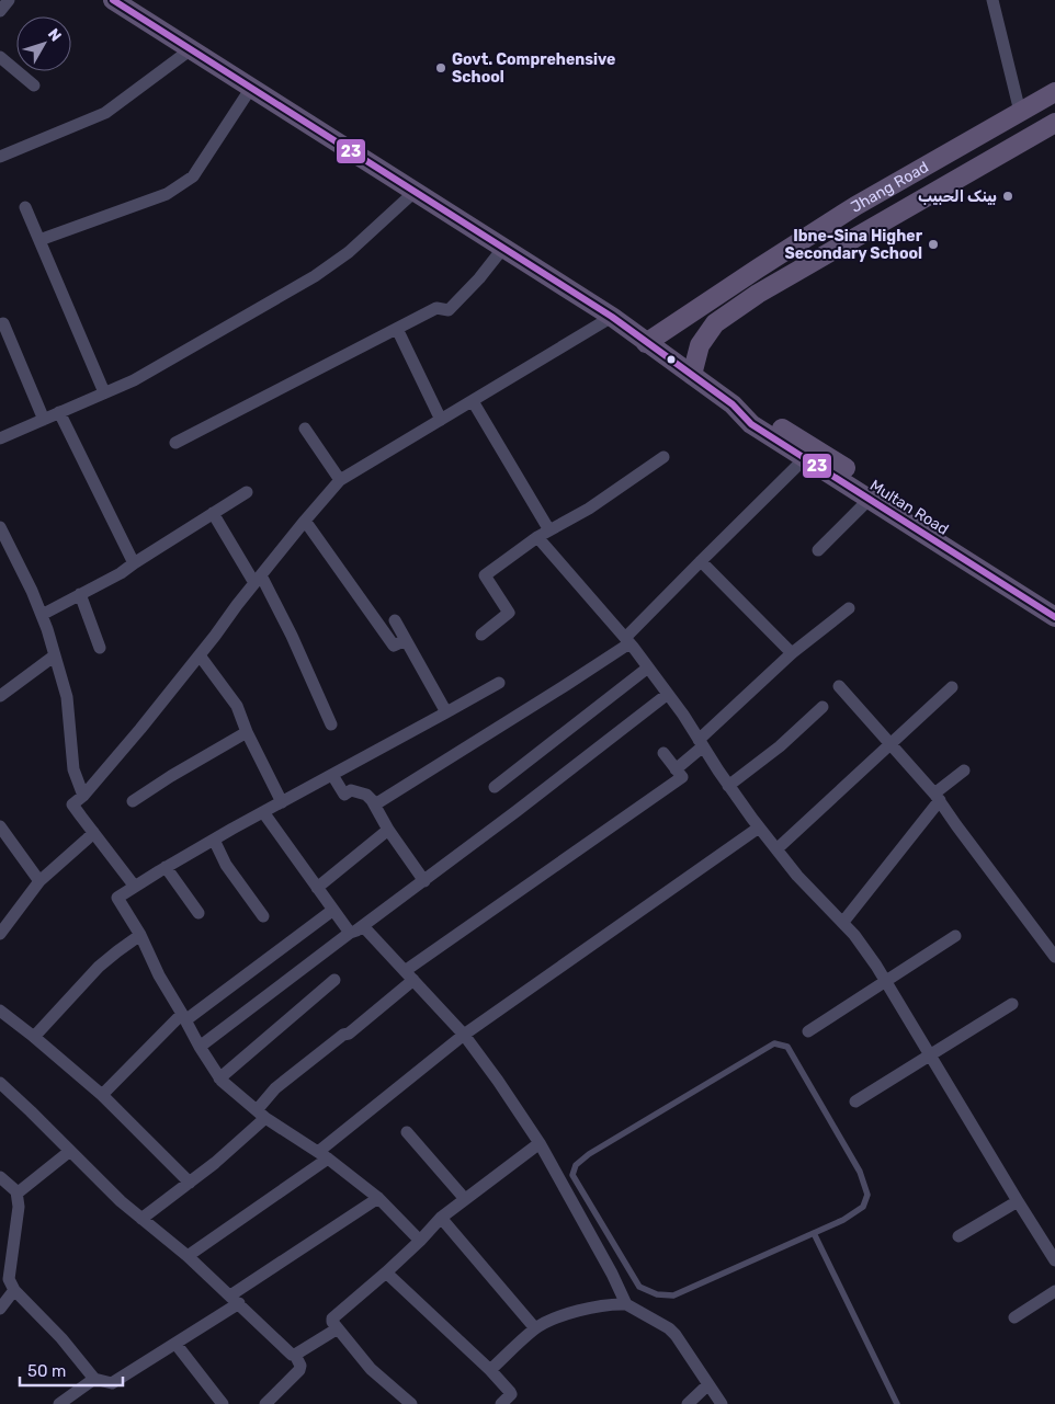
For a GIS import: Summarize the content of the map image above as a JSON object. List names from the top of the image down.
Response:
{
  "streets": {
    "main road": ["Jhang Road", "Multan Road"]
  },
  "crossings": [
    ["Jhang Road", "Multan Road"]
  ],
  "places": ["Govt. Comprehensive School", "بينک الحبيب", "Ibne-Sina Higher Secondary School"],
  "lines": ["transit line 23"],
  "scale_bar": "50 m",
  "north": "top right"
}
